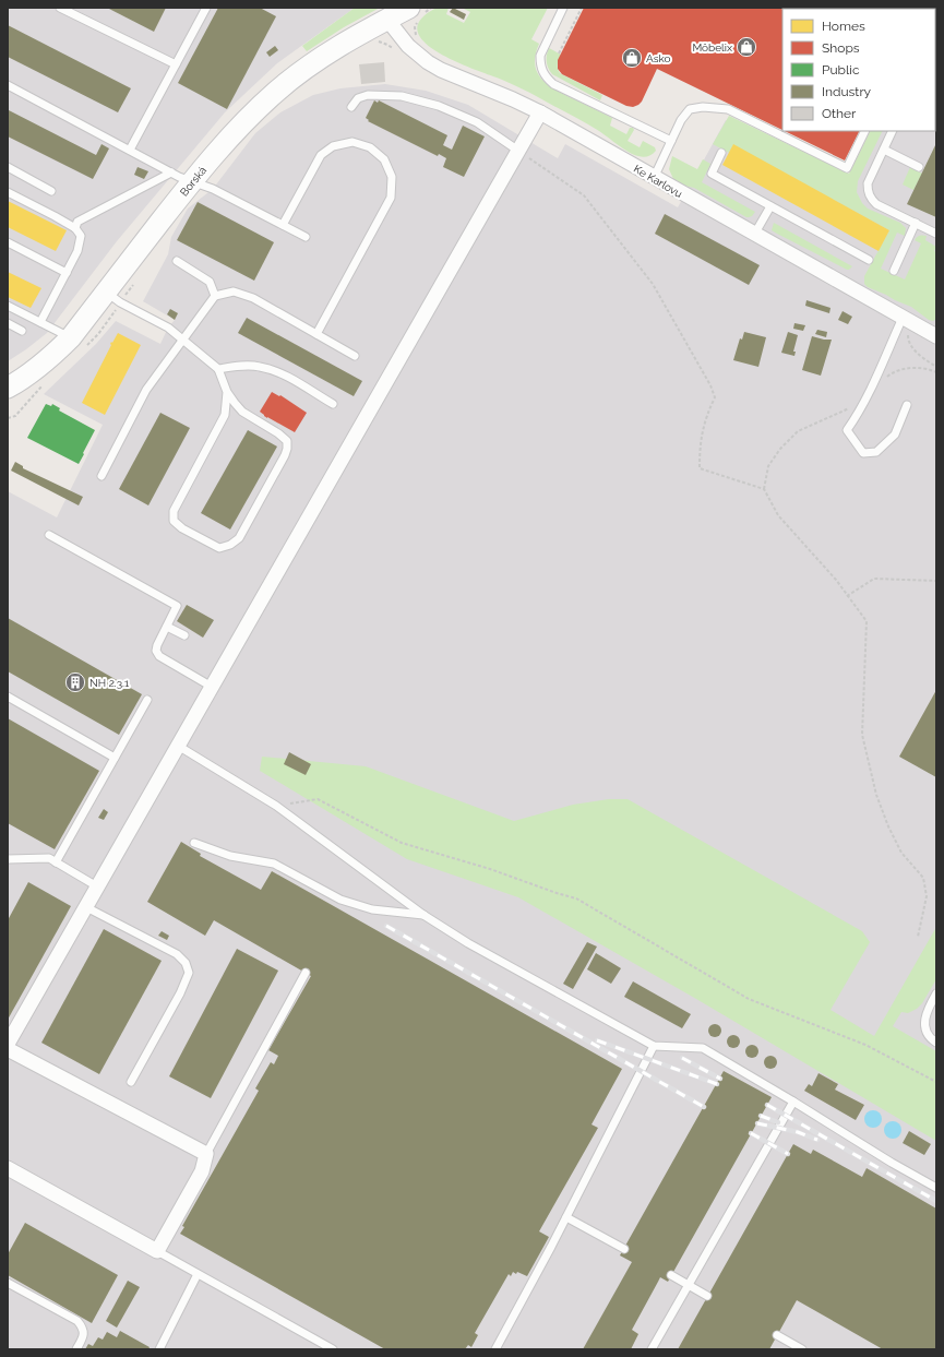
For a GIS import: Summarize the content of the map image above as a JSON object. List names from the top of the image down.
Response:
{
  "streets": {
    "street": ["Borská", "Ke Karlovu"]
  },
  "crossings": [
    ["Borská", "Ke Karlovu"]
  ],
  "places": {
    "shop": ["Möbelix", "Asko"],
    "building": ["NH 2.3.1"]
  },
  "legend": [
    "Homes",
    "Shops",
    "Public",
    "Industry",
    "Other"
  ]
}
